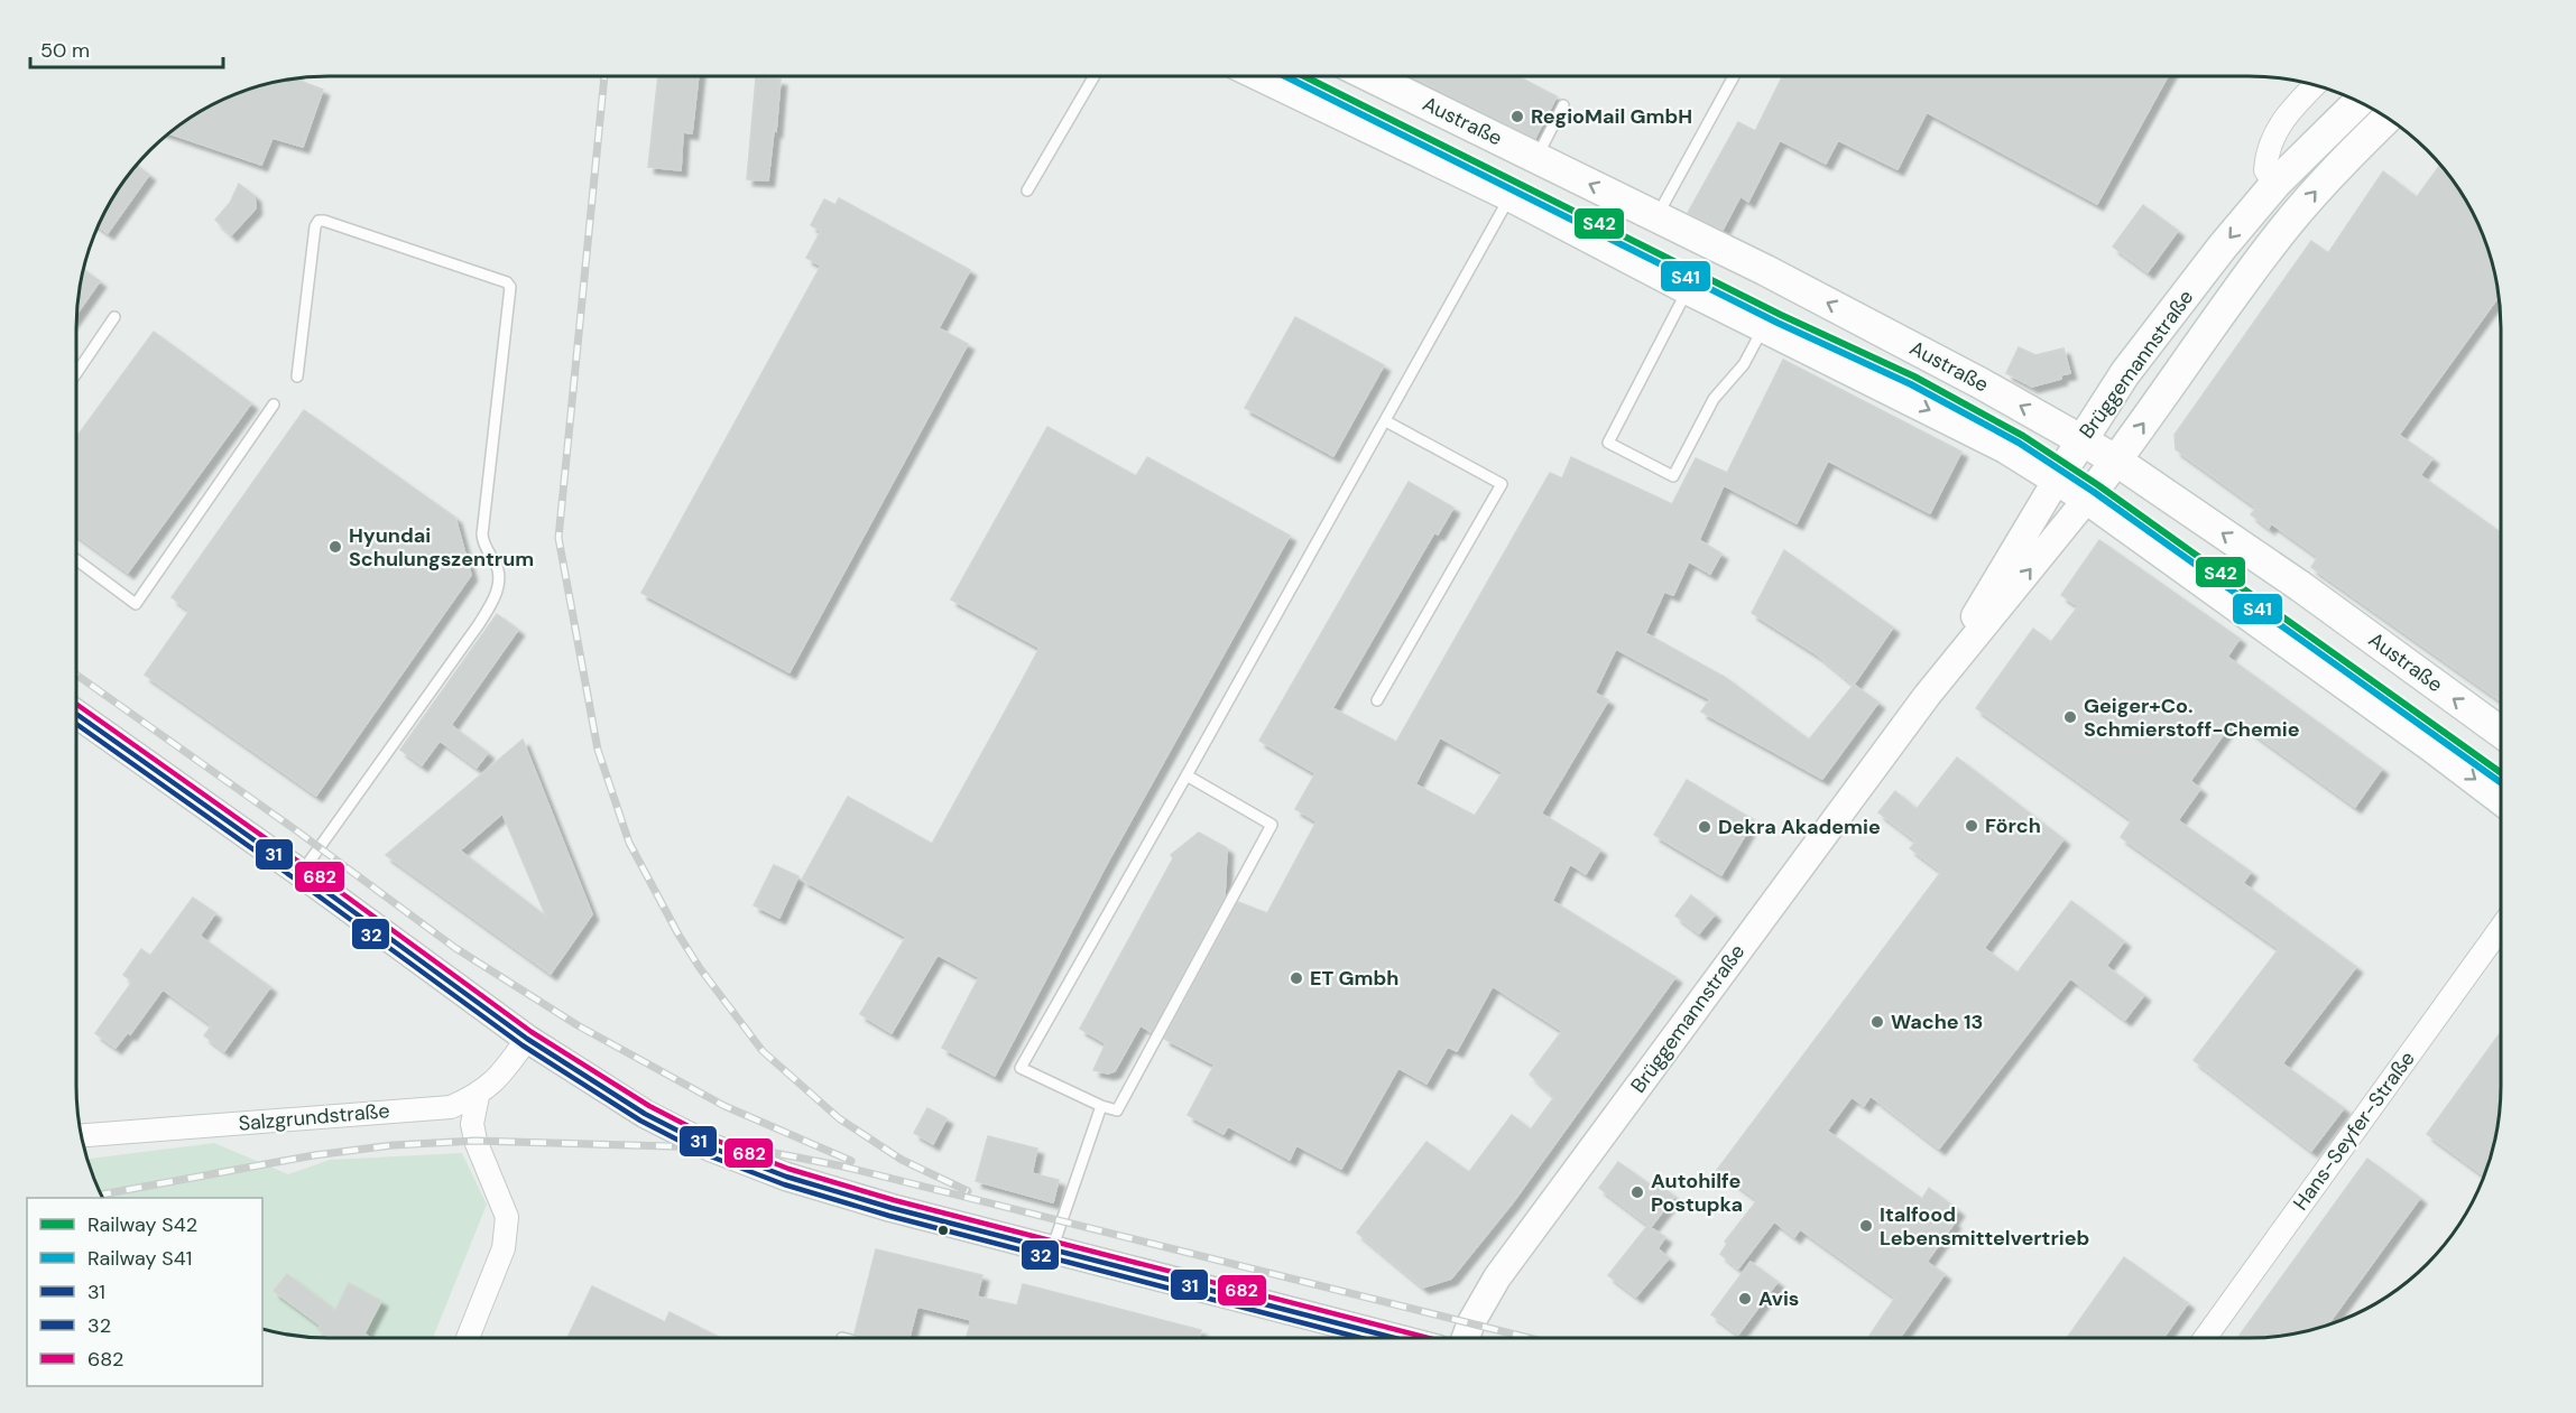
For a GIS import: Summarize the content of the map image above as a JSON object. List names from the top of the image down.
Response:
{
  "streets": {
    "main road": ["Austraße", "Brüggemannstraße"],
    "street": ["Salzgrundstraße", "Hans-Seyfer-Straße"]
  },
  "crossings": [
    ["Austraße", "Brüggemannstraße"]
  ],
  "places": [
    "RegioMail GmbH",
    "Hyundai Schulungszentrum",
    "Geiger+Co. Schmierstoff-Chemie",
    "Förch",
    "Dekra Akademie",
    "ET Gmbh",
    "Wache 13",
    "Autohilfe Postupka",
    "Italfood Lebensmittelvertrieb",
    "Avis"
  ],
  "lines": [
    "rail line S42",
    "rail line S41",
    "transit line 682",
    "transit line 31",
    "transit line 32"
  ],
  "legend": [
    "Railway S42",
    "Railway S41",
    "31",
    "32",
    "682"
  ],
  "scale_bar": "50 m"
}
